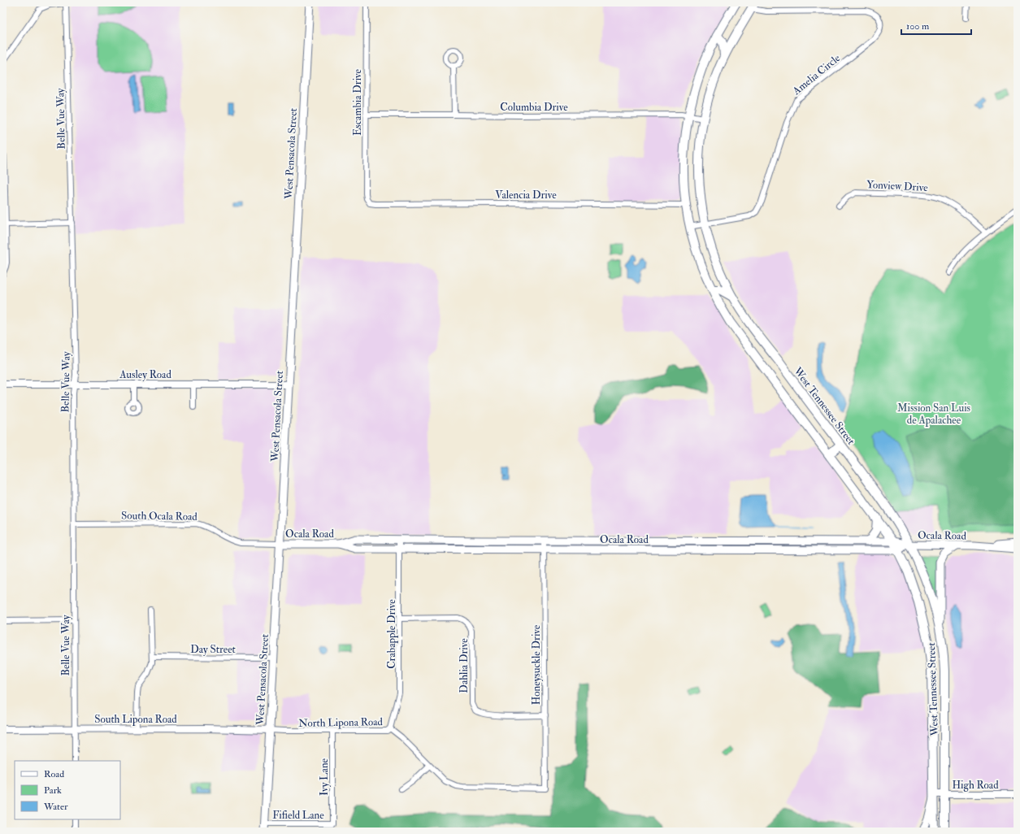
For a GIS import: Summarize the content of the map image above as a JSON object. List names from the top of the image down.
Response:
{
  "streets": {
    "main road": ["West Pensacola Street", "West Tennessee Street", "Ocala Road"],
    "street": [
      "Amelia Circle",
      "Escambia Drive",
      "Columbia Drive",
      "Belle Vue Way",
      "Yonview Drive",
      "Valencia Drive",
      "Ausley Road",
      "South Ocala Road",
      "Crabapple Drive",
      "Day Street",
      "Honeysuckle Drive",
      "Dahlia Drive",
      "South Lipona Road",
      "North Lipona Road",
      "Ivy Lane",
      "High Road",
      "Fifield Lane"
    ]
  },
  "crossings": [
    ["Amelia Circle", "West Tennessee Street"],
    ["Escambia Drive", "Columbia Drive"],
    ["Escambia Drive", "Valencia Drive"],
    ["Columbia Drive", "West Tennessee Street"],
    ["Belle Vue Way", "Ausley Road"],
    ["Belle Vue Way", "South Ocala Road"],
    ["Belle Vue Way", "South Lipona Road"],
    ["West Pensacola Street", "Ausley Road"],
    ["West Pensacola Street", "South Ocala Road"],
    ["West Pensacola Street", "Ocala Road"],
    ["West Pensacola Street", "Day Street"],
    ["West Pensacola Street", "South Lipona Road"],
    ["West Pensacola Street", "North Lipona Road"],
    ["West Pensacola Street", "Fifield Lane"],
    ["Valencia Drive", "West Tennessee Street"],
    ["West Tennessee Street", "Ocala Road"],
    ["West Tennessee Street", "High Road"],
    ["South Ocala Road", "Ocala Road"],
    ["Ocala Road", "Crabapple Drive"],
    ["Ocala Road", "Honeysuckle Drive"],
    ["Crabapple Drive", "Dahlia Drive"],
    ["Crabapple Drive", "North Lipona Road"],
    ["Honeysuckle Drive", "Dahlia Drive"],
    ["Honeysuckle Drive", "North Lipona Road"],
    ["South Lipona Road", "North Lipona Road"],
    ["North Lipona Road", "Ivy Lane"],
    ["Ivy Lane", "Fifield Lane"]
  ],
  "parks": ["Mission San Luis de Apalachee"],
  "legend": ["Road", "Park", "Water"],
  "scale_bar": "100 m"
}
